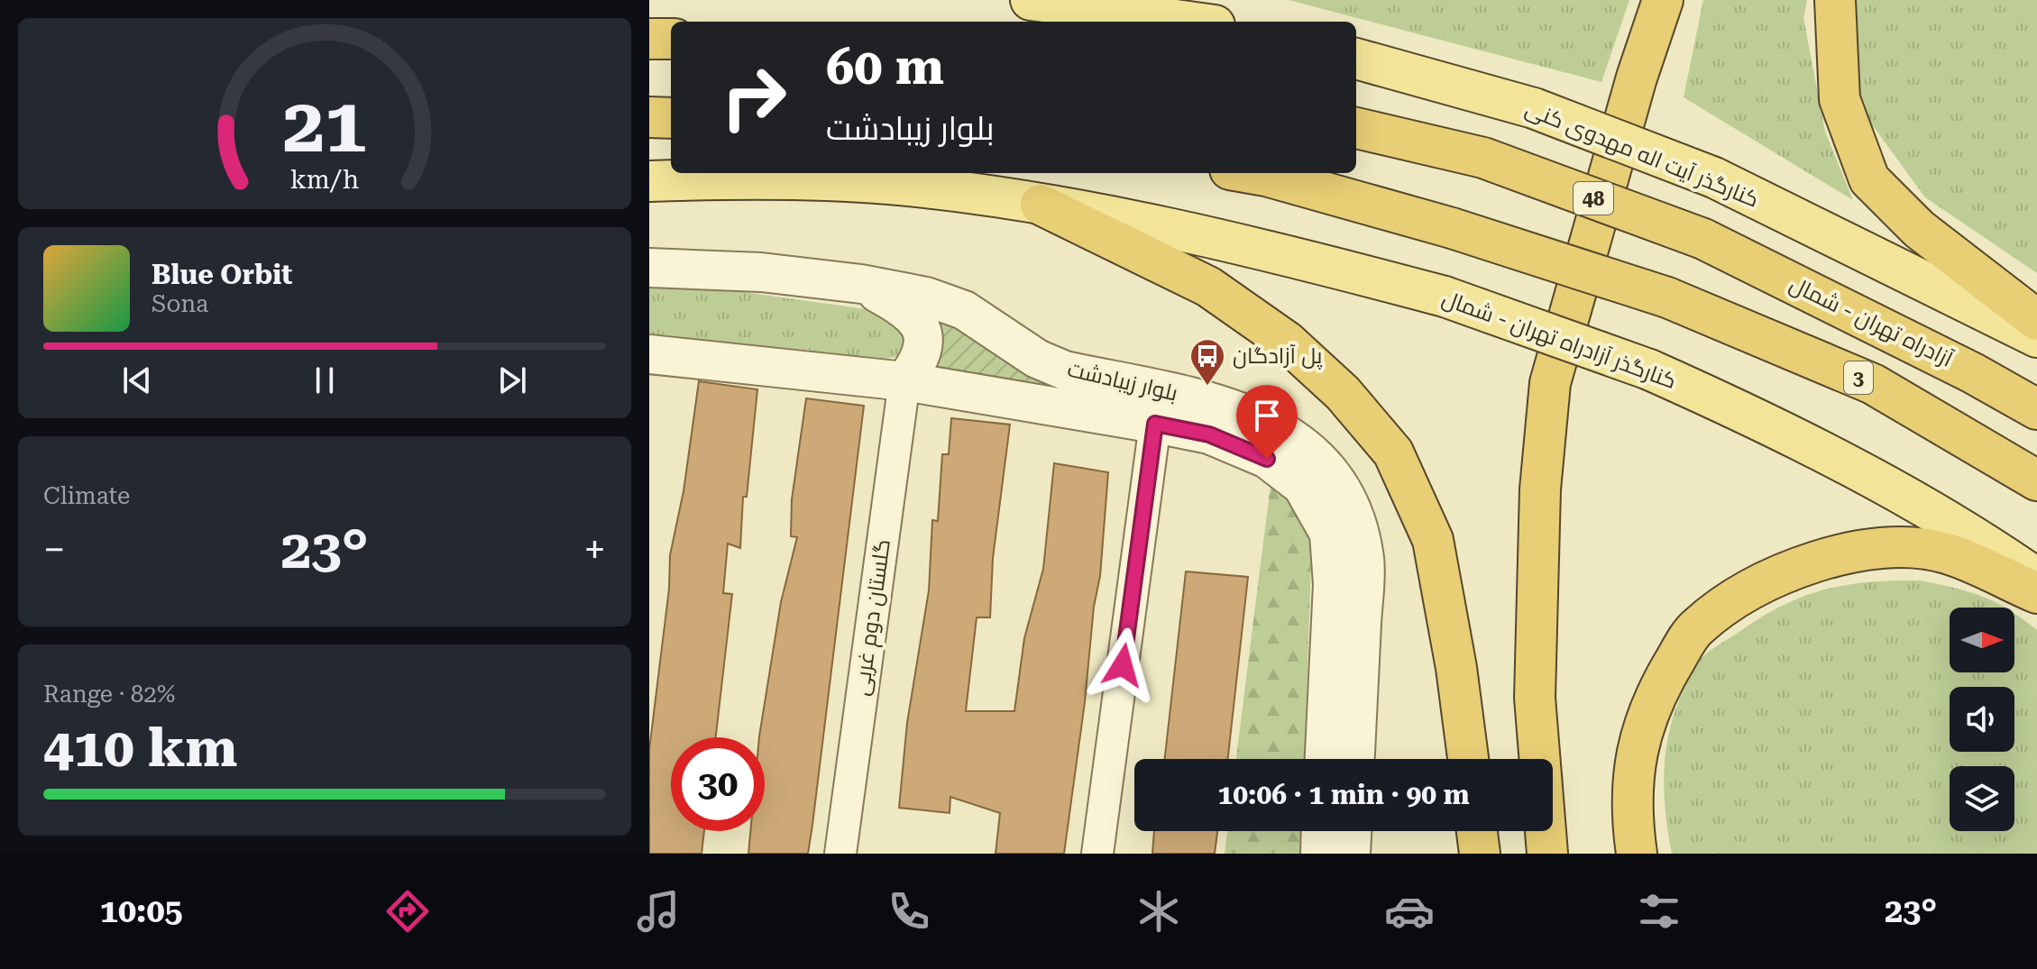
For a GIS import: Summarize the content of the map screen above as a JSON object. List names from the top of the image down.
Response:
{
  "streets": {
    "highway": ["48", "آزادراه تهران - شمال", "3"],
    "main road": ["کنارگذر آیت اله مهدوی کنی", "کنارگذر آزادراه تهران - شمال"],
    "street": ["بلوار زیبادشت", "گلستان دوم غربی"]
  },
  "crossings": [
    ["بلوار زیبادشت", "گلستان دوم غربی"]
  ],
  "places": {
    "bus stop": ["پل آزادگان"]
  },
  "north": "right",
  "page": {
    "turn": ["60 m", "بلوار زیبادشت"],
    "song": ["Blue Orbit", "Sona"],
    "tile": [
      "Climate",
      ["Range · 82%", "410 km"]
    ],
    "heat": ["−", "23°", "+"],
    "limit": "30",
    "trip": "10:06 · 1 min · 90 m",
    "tabs": ["10:05", "23°"],
    "gauge": ["21", "km/h"]
  }
}
